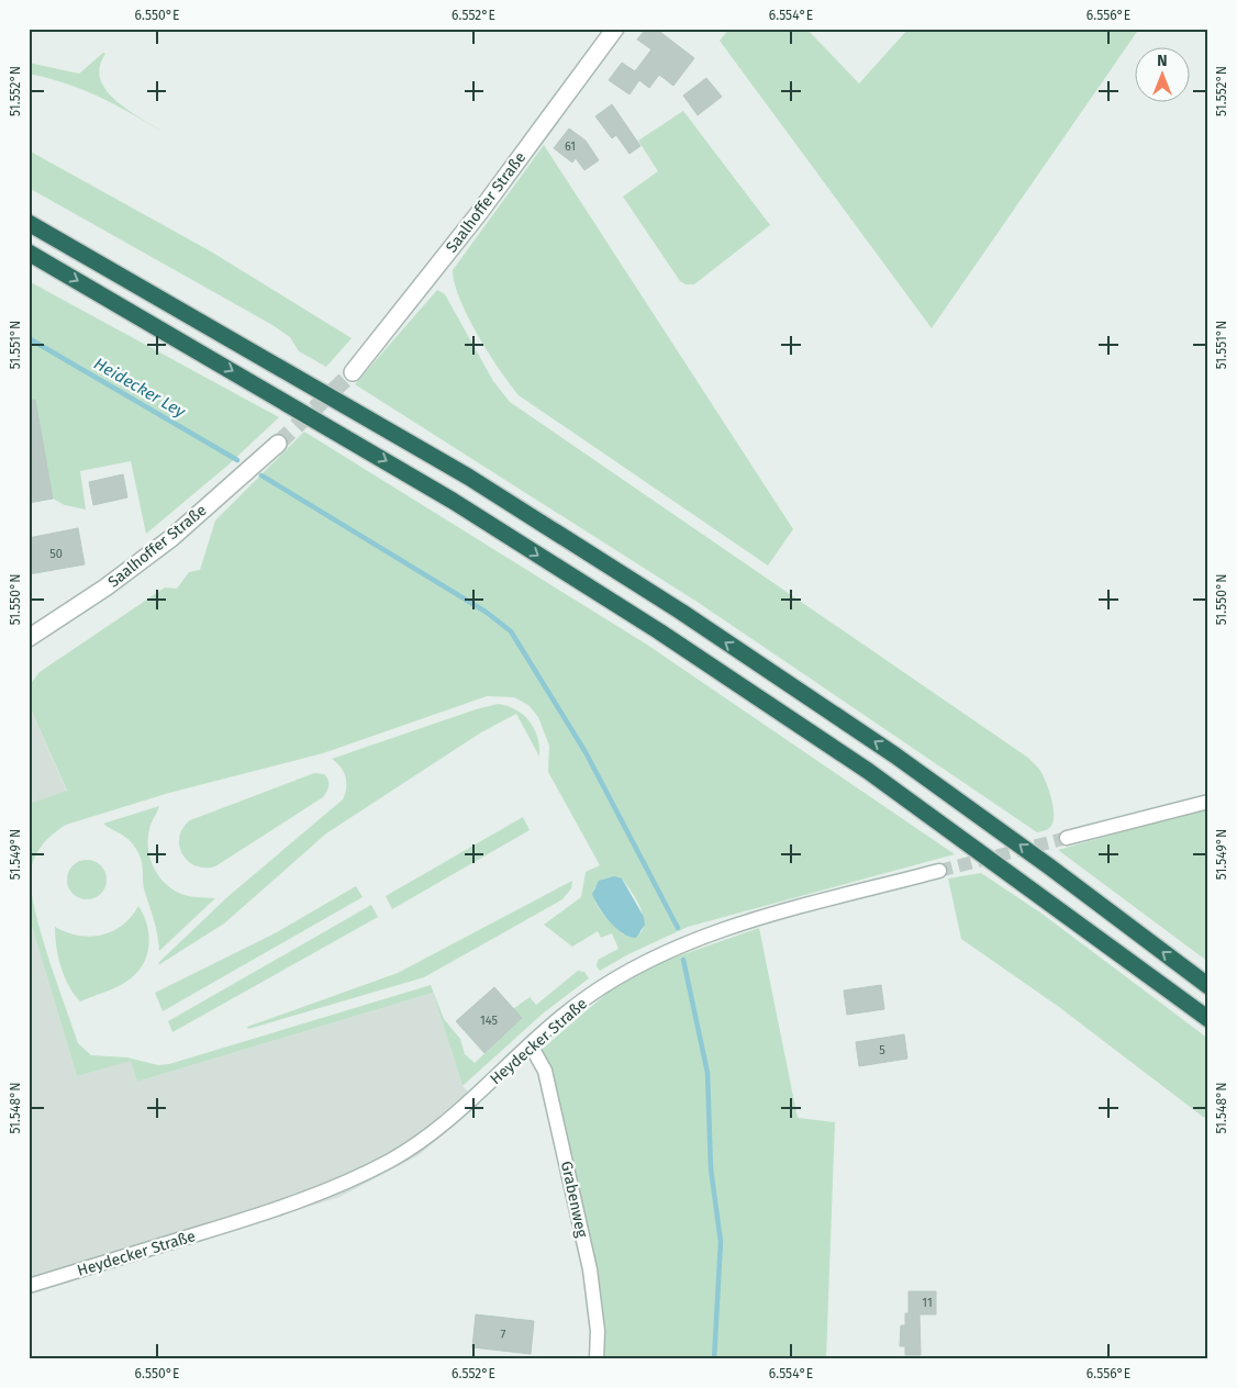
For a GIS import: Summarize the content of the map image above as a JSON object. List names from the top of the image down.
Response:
{
  "streets": {
    "street": ["Saalhoffer Straße", "Heydecker Straße", "Grabenweg"]
  },
  "crossings": [
    ["Heydecker Straße", "Grabenweg"]
  ],
  "water": ["Heidecker Ley"],
  "house_numbers": [
    "61",
    "50",
    "145",
    "5",
    "11",
    "7"
  ],
  "north": "top",
  "coordinates": [
    "6.550°E",
    "6.552°E",
    "6.554°E",
    "6.556°E",
    "51.552°N",
    "51.551°N",
    "51.550°N",
    "51.549°N",
    "51.548°N"
  ]
}
